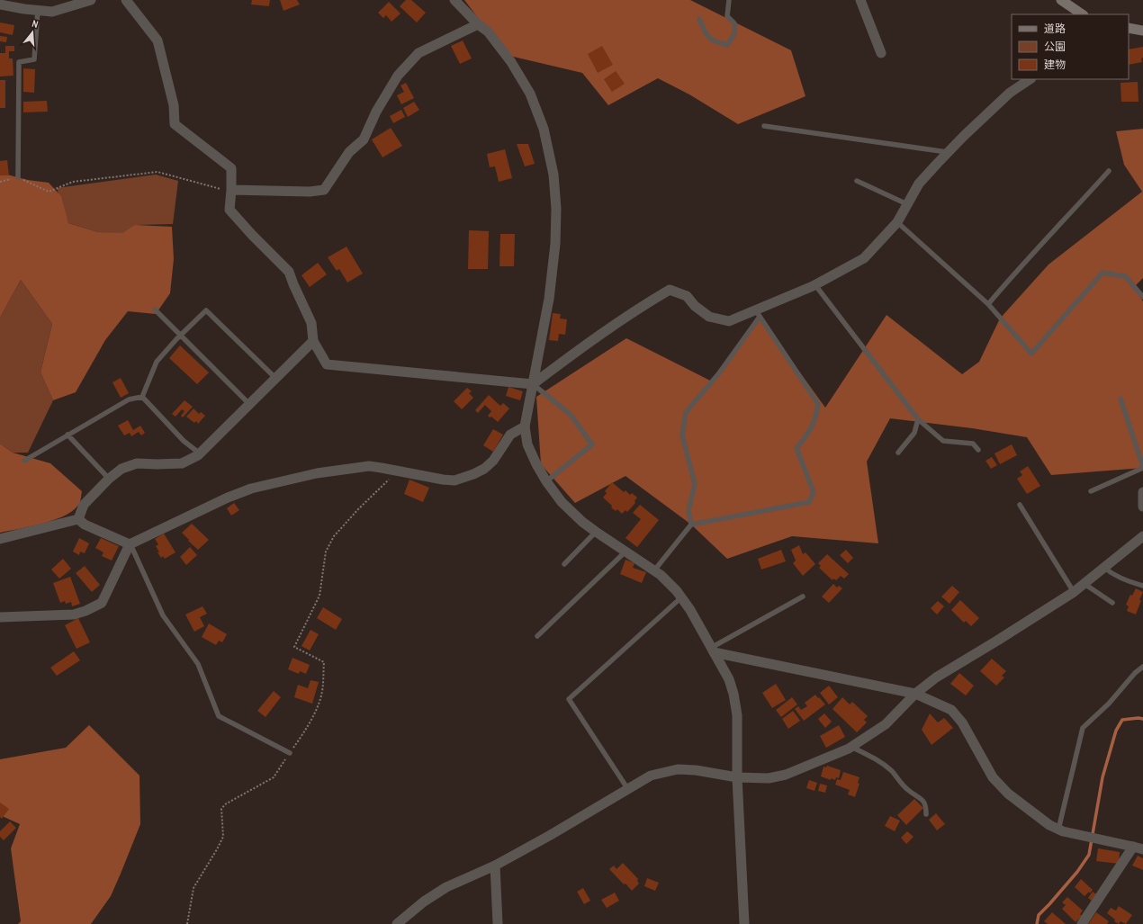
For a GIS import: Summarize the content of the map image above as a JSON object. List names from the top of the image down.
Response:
{
  "legend": ["道路", "公園", "建物"],
  "north": "top"
}
